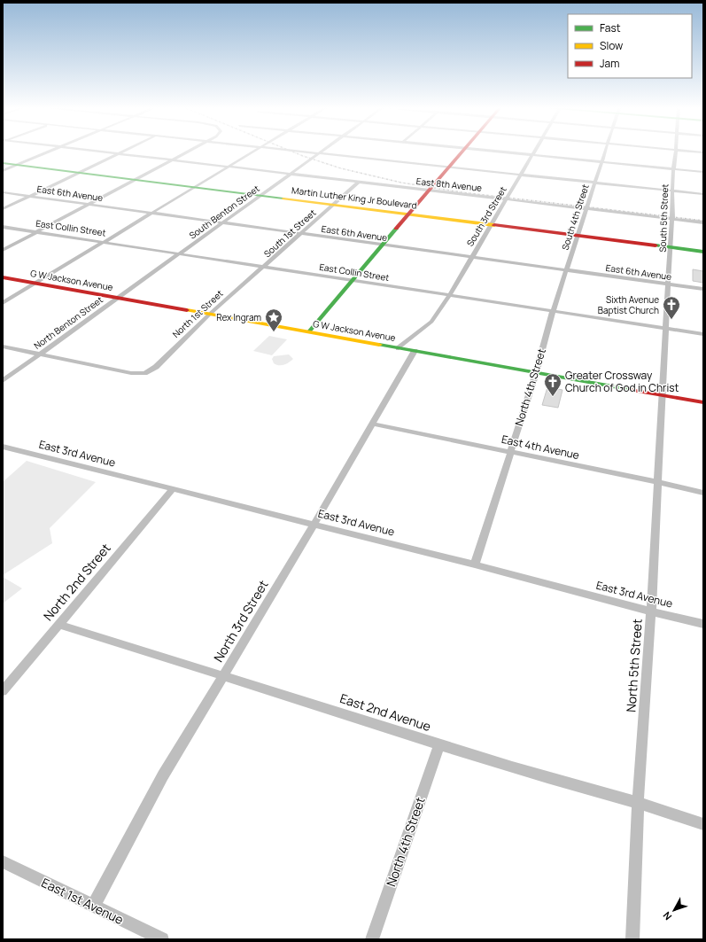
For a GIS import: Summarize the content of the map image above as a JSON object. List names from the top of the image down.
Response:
{
  "streets": {
    "street": [
      "East 8th Avenue",
      "East 6th Avenue",
      "Martin Luther King Jr Boulevard",
      "South Benton Street",
      "South 3rd Street",
      "South 4th Street",
      "South 5th Street",
      "East Collin Street",
      "South 1st Street",
      "G W Jackson Avenue",
      "North 1st Street",
      "North Benton Street",
      "North 4th Street",
      "East 4th Avenue",
      "East 3rd Avenue",
      "North 2nd Street",
      "North 3rd Street",
      "North 5th Street",
      "East 2nd Avenue",
      "East 1st Avenue"
    ]
  },
  "crossings": [
    ["East 8th Avenue", "South Benton Street"],
    ["East 8th Avenue", "South 3rd Street"],
    ["East 8th Avenue", "South 4th Street"],
    ["East 8th Avenue", "South 5th Street"],
    ["East 8th Avenue", "South 1st Street"],
    ["East 6th Avenue", "South Benton Street"],
    ["East 6th Avenue", "South 3rd Street"],
    ["East 6th Avenue", "South 4th Street"],
    ["East 6th Avenue", "South 5th Street"],
    ["East 6th Avenue", "South 1st Street"],
    ["Martin Luther King Jr Boulevard", "South Benton Street"],
    ["Martin Luther King Jr Boulevard", "South 3rd Street"],
    ["Martin Luther King Jr Boulevard", "South 4th Street"],
    ["Martin Luther King Jr Boulevard", "South 5th Street"],
    ["Martin Luther King Jr Boulevard", "South 1st Street"],
    ["South Benton Street", "East Collin Street"],
    ["South Benton Street", "North Benton Street"],
    ["South 3rd Street", "East Collin Street"],
    ["South 4th Street", "East Collin Street"],
    ["South 4th Street", "North 4th Street"],
    ["South 5th Street", "East Collin Street"],
    ["South 5th Street", "North 5th Street"],
    ["East Collin Street", "South 1st Street"],
    ["East Collin Street", "North 1st Street"],
    ["East Collin Street", "North Benton Street"],
    ["East Collin Street", "North 4th Street"],
    ["East Collin Street", "North 5th Street"],
    ["South 1st Street", "North 1st Street"],
    ["G W Jackson Avenue", "North 1st Street"],
    ["G W Jackson Avenue", "North Benton Street"],
    ["G W Jackson Avenue", "North 4th Street"],
    ["G W Jackson Avenue", "North 3rd Street"],
    ["G W Jackson Avenue", "North 5th Street"],
    ["North 1st Street", "North Benton Street"],
    ["North 4th Street", "East 4th Avenue"],
    ["North 4th Street", "East 3rd Avenue"],
    ["North 4th Street", "East 2nd Avenue"],
    ["East 4th Avenue", "North 3rd Street"],
    ["East 4th Avenue", "North 5th Street"],
    ["East 3rd Avenue", "North 2nd Street"],
    ["East 3rd Avenue", "North 3rd Street"],
    ["East 3rd Avenue", "North 5th Street"],
    ["North 2nd Street", "East 2nd Avenue"],
    ["North 3rd Street", "East 2nd Avenue"],
    ["North 3rd Street", "East 1st Avenue"],
    ["North 5th Street", "East 2nd Avenue"]
  ],
  "places": {
    "church": ["Sixth Avenue Baptist Church", "Greater Crossway Church of God in Christ"],
    "place": ["Rex Ingram"]
  },
  "legend": ["Fast", "Slow", "Jam"],
  "north": "bottom left"
}
